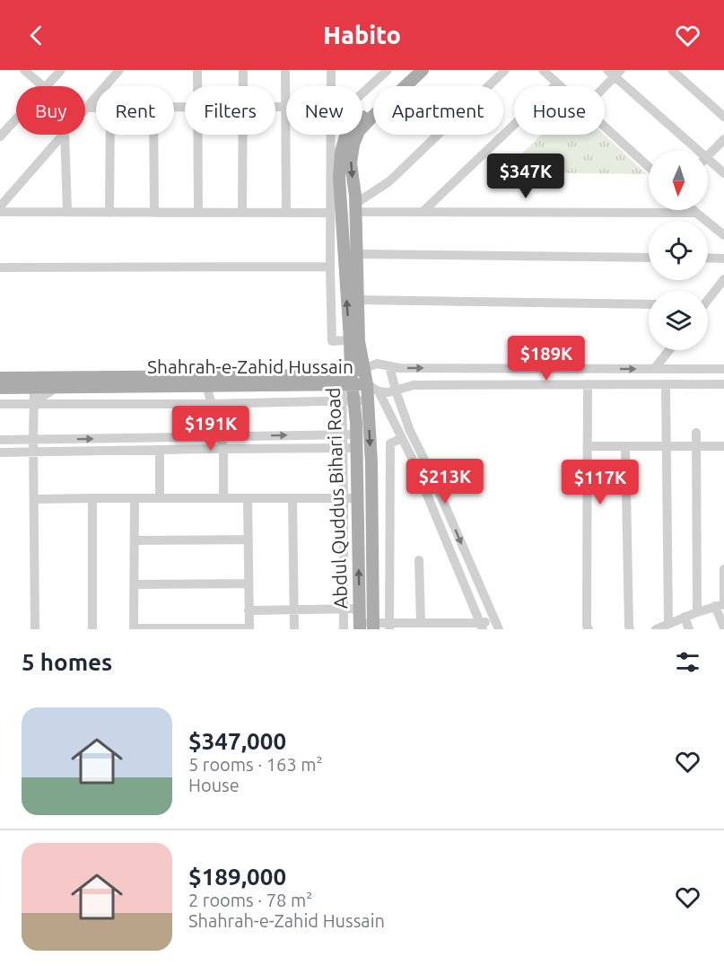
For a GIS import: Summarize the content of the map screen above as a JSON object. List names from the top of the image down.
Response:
{
  "streets": {
    "main road": ["Shahrah-e-Zahid Hussain", "Abdul Quddus Bihari Road"]
  },
  "crossings": [
    ["Shahrah-e-Zahid Hussain", "Abdul Quddus Bihari Road"]
  ],
  "north": "bottom",
  "page": {
    "header": "Habito",
    "chip": [
      "Buy",
      "Rent",
      "Filters",
      "New",
      "Apartment",
      "House"
    ],
    "price": [
      "$347K",
      "$189K",
      "$191K",
      "$213K",
      "$117K"
    ],
    "heading": "5 homes",
    "list": [
      {
        "name": "$347,000",
        "note": "5 rooms · 163 m² · House"
      },
      {
        "name": "$189,000",
        "note": "2 rooms · 78 m² · Shahrah-e-Zahid Hussain"
      }
    ]
  }
}
